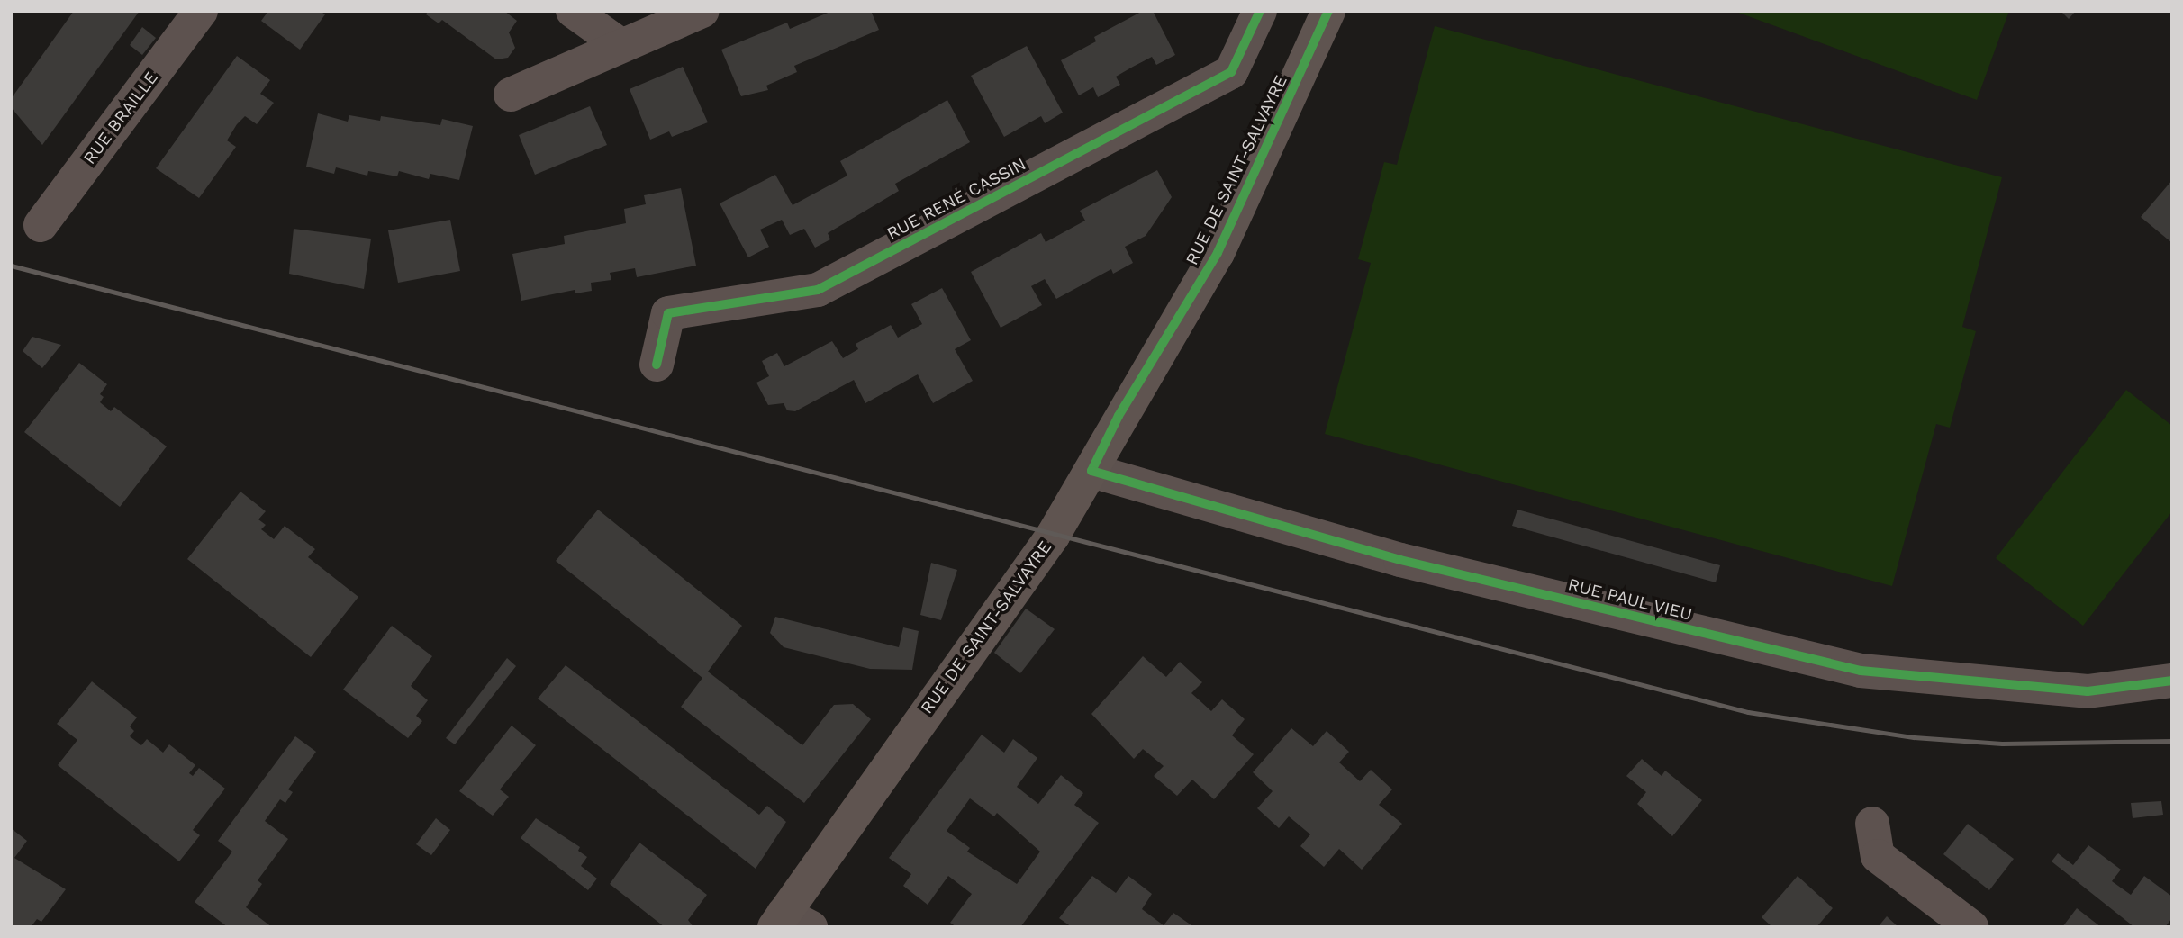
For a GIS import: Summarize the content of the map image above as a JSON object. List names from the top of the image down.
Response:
{
  "streets": {
    "street": [
      "RUE BRAILLE",
      "RUE DE SAINT-SALVAYRE",
      "RUE RENÉ CASSIN",
      "RUE PAUL VIEU"
    ]
  },
  "crossings": [
    ["RUE DE SAINT-SALVAYRE", "RUE PAUL VIEU"]
  ]
}
